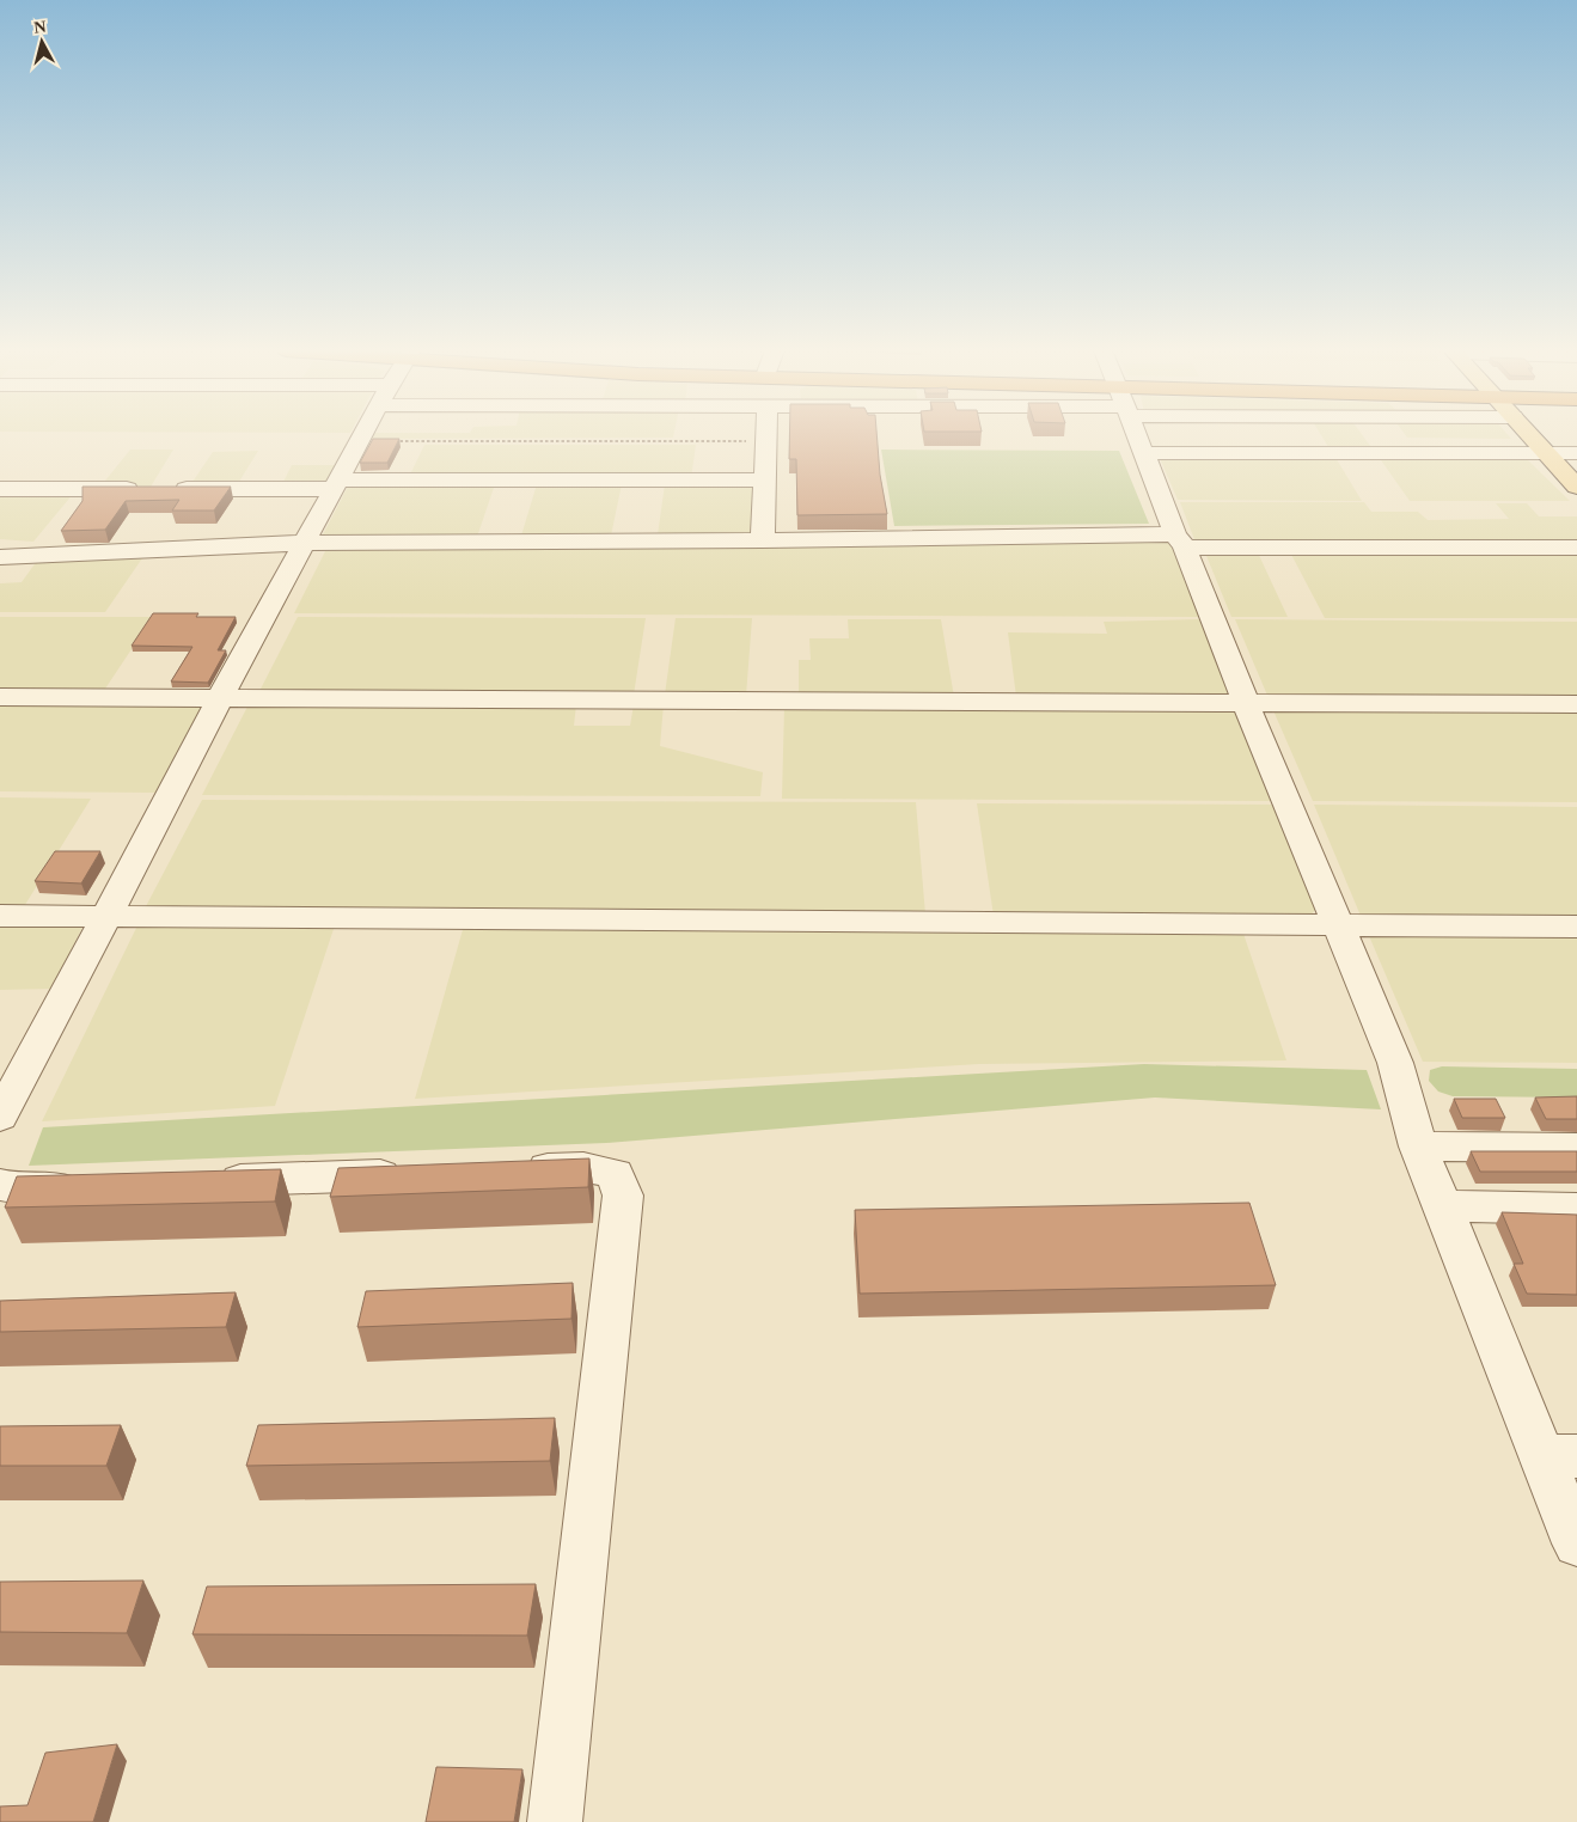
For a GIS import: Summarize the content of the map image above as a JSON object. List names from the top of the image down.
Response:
{
  "north": "top"
}
